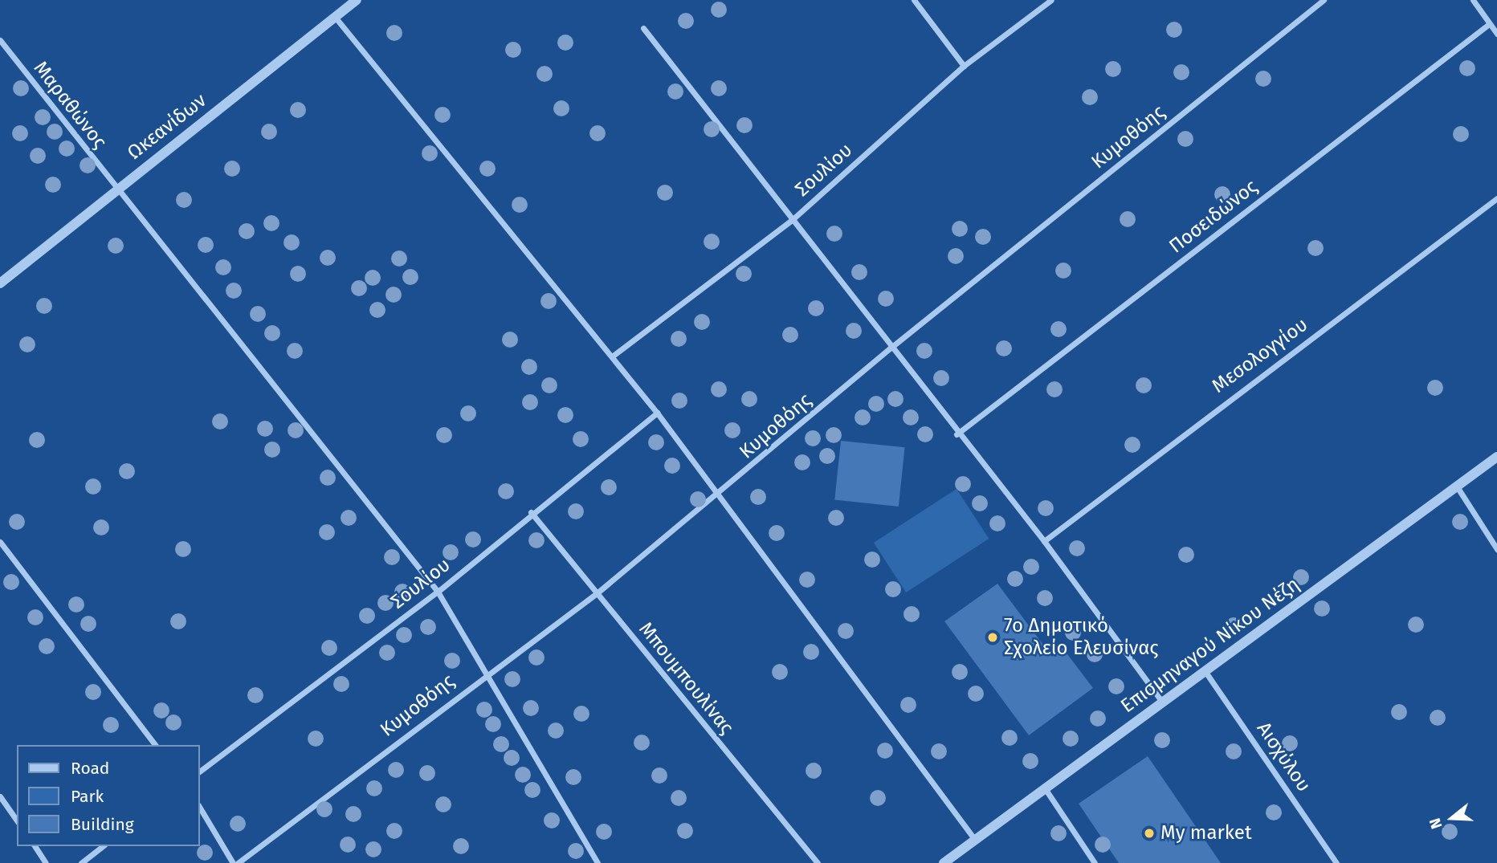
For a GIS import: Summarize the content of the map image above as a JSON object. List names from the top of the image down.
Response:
{
  "streets": {
    "street": [
      "Μαραθώνος",
      "Ωκεανίδων",
      "Κυμοθόης",
      "Σουλίου",
      "Ποσειδώνος",
      "Μεσολογγίου",
      "Επισμηναγού Νίκου Νέζη",
      "Μπουμπουλίνας",
      "Αισχύλου"
    ]
  },
  "crossings": [
    ["Μαραθώνος", "Ωκεανίδων"],
    ["Μαραθώνος", "Κυμοθόης"],
    ["Μαραθώνος", "Σουλίου"],
    ["Κυμοθόης", "Μπουμπουλίνας"],
    ["Σουλίου", "Μπουμπουλίνας"],
    ["Επισμηναγού Νίκου Νέζη", "Αισχύλου"]
  ],
  "places": ["7ο Δημοτικό Σχολείο Ελευσίνας", "My market"],
  "legend": ["Road", "Park", "Building"],
  "north": "left"
}
